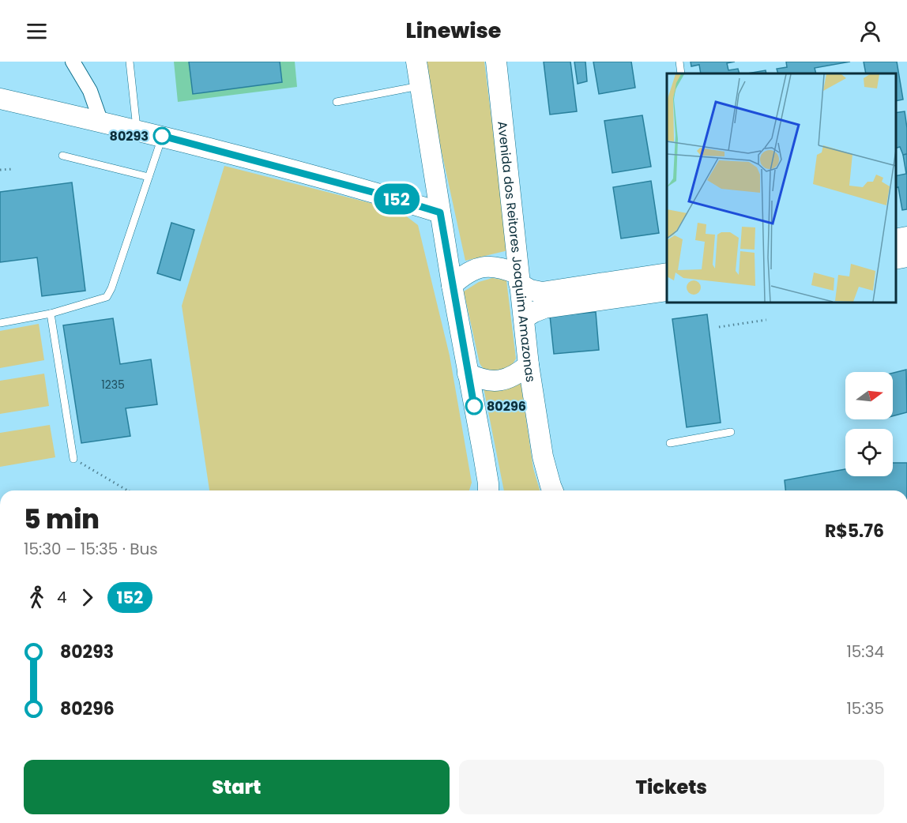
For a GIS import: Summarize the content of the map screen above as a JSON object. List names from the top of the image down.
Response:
{
  "streets": {
    "street": ["Avenida dos Reitores Joaquim Amazonas"]
  },
  "places": ["80293", "80296"],
  "lines": ["bus line 152"],
  "house_numbers": ["1235"],
  "north": "right",
  "page": {
    "header": "Linewise",
    "on_map": "152",
    "heading": ["5 min", "15:30 – 15:35 · Bus", "R$5.76"],
    "legs": ["4", "152"],
    "list": [
      {
        "name": "80293",
        "value": "15:34"
      },
      {
        "name": "80296",
        "value": "15:35"
      }
    ],
    "buttons": ["Start", "Tickets"]
  }
}
